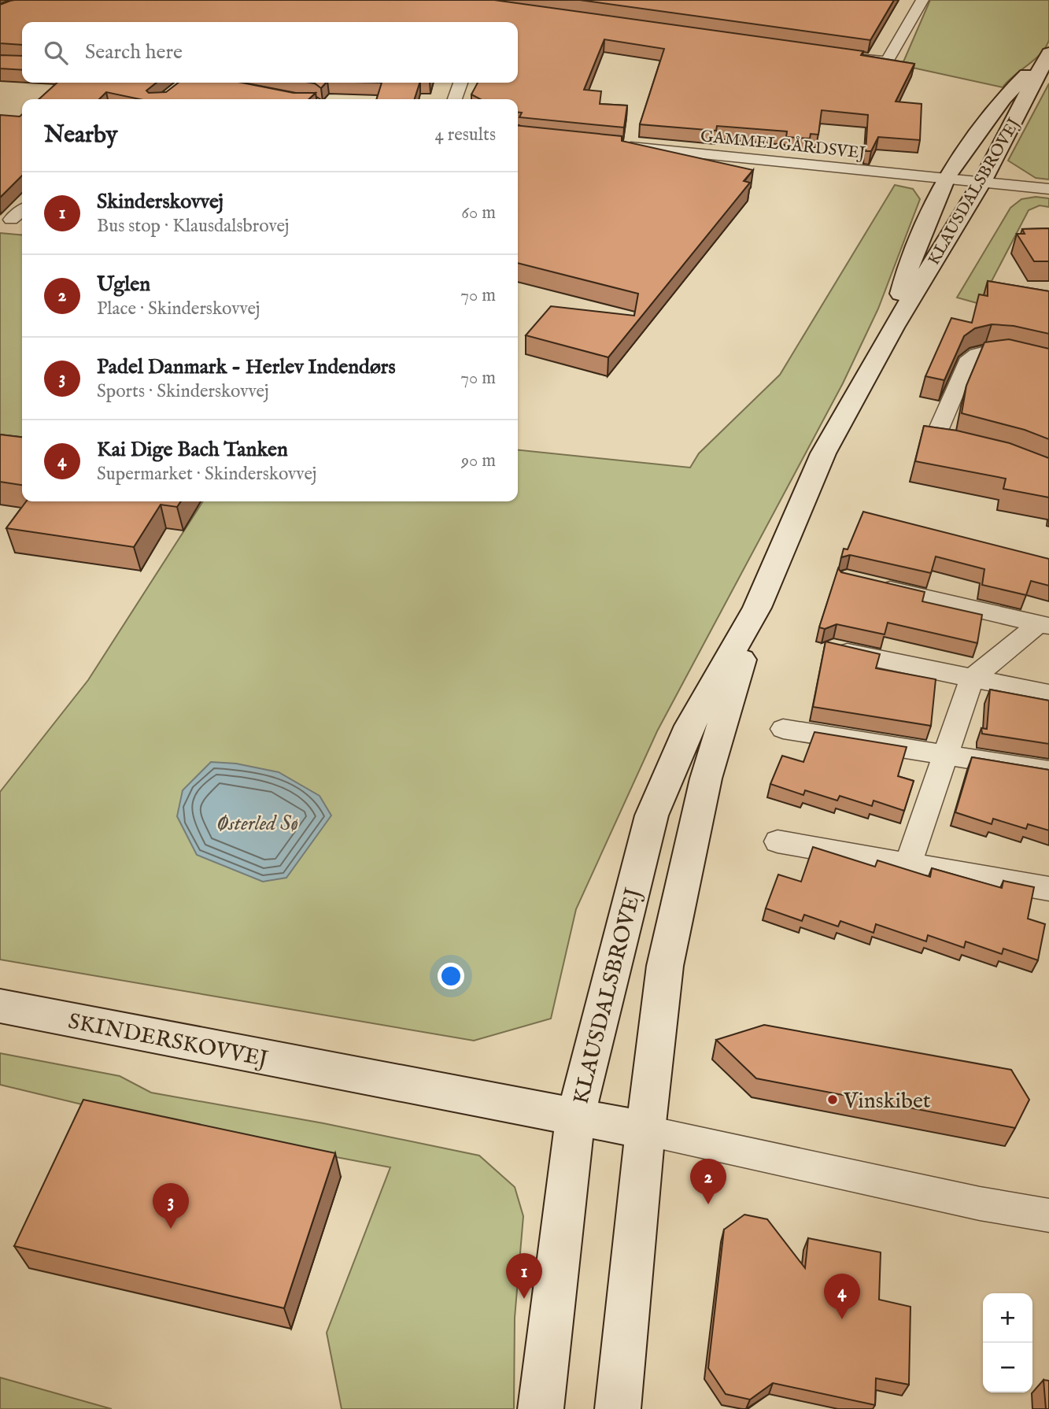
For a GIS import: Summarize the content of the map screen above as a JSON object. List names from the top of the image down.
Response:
{
  "streets": {
    "street": ["GAMMELGÅRDSVEJ", "KLAUSDALSBROVEJ", "SKINDERSKOVVEJ"]
  },
  "crossings": [
    ["GAMMELGÅRDSVEJ", "KLAUSDALSBROVEJ"],
    ["KLAUSDALSBROVEJ", "SKINDERSKOVVEJ"]
  ],
  "water": ["Østerled Sø"],
  "places": ["Vinskibet"],
  "page": {
    "search": "Search here",
    "heading": ["Nearby", "4 results"],
    "list": [
      {
        "mark": "1",
        "name": "Skinderskovvej",
        "note": "Bus stop · Klausdalsbrovej",
        "value": "60 m"
      },
      {
        "mark": "2",
        "name": "Uglen",
        "note": "Place · Skinderskovvej",
        "value": "70 m"
      },
      {
        "mark": "3",
        "name": "Padel Danmark - Herlev Indendørs",
        "note": "Sports · Skinderskovvej",
        "value": "70 m"
      },
      {
        "mark": "4",
        "name": "Kai Dige Bach Tanken",
        "note": "Supermarket · Skinderskovvej",
        "value": "90 m"
      }
    ],
    "pins": [
      "2",
      "3",
      "1",
      "4"
    ],
    "map_buttons": ["+", "−"]
  }
}
